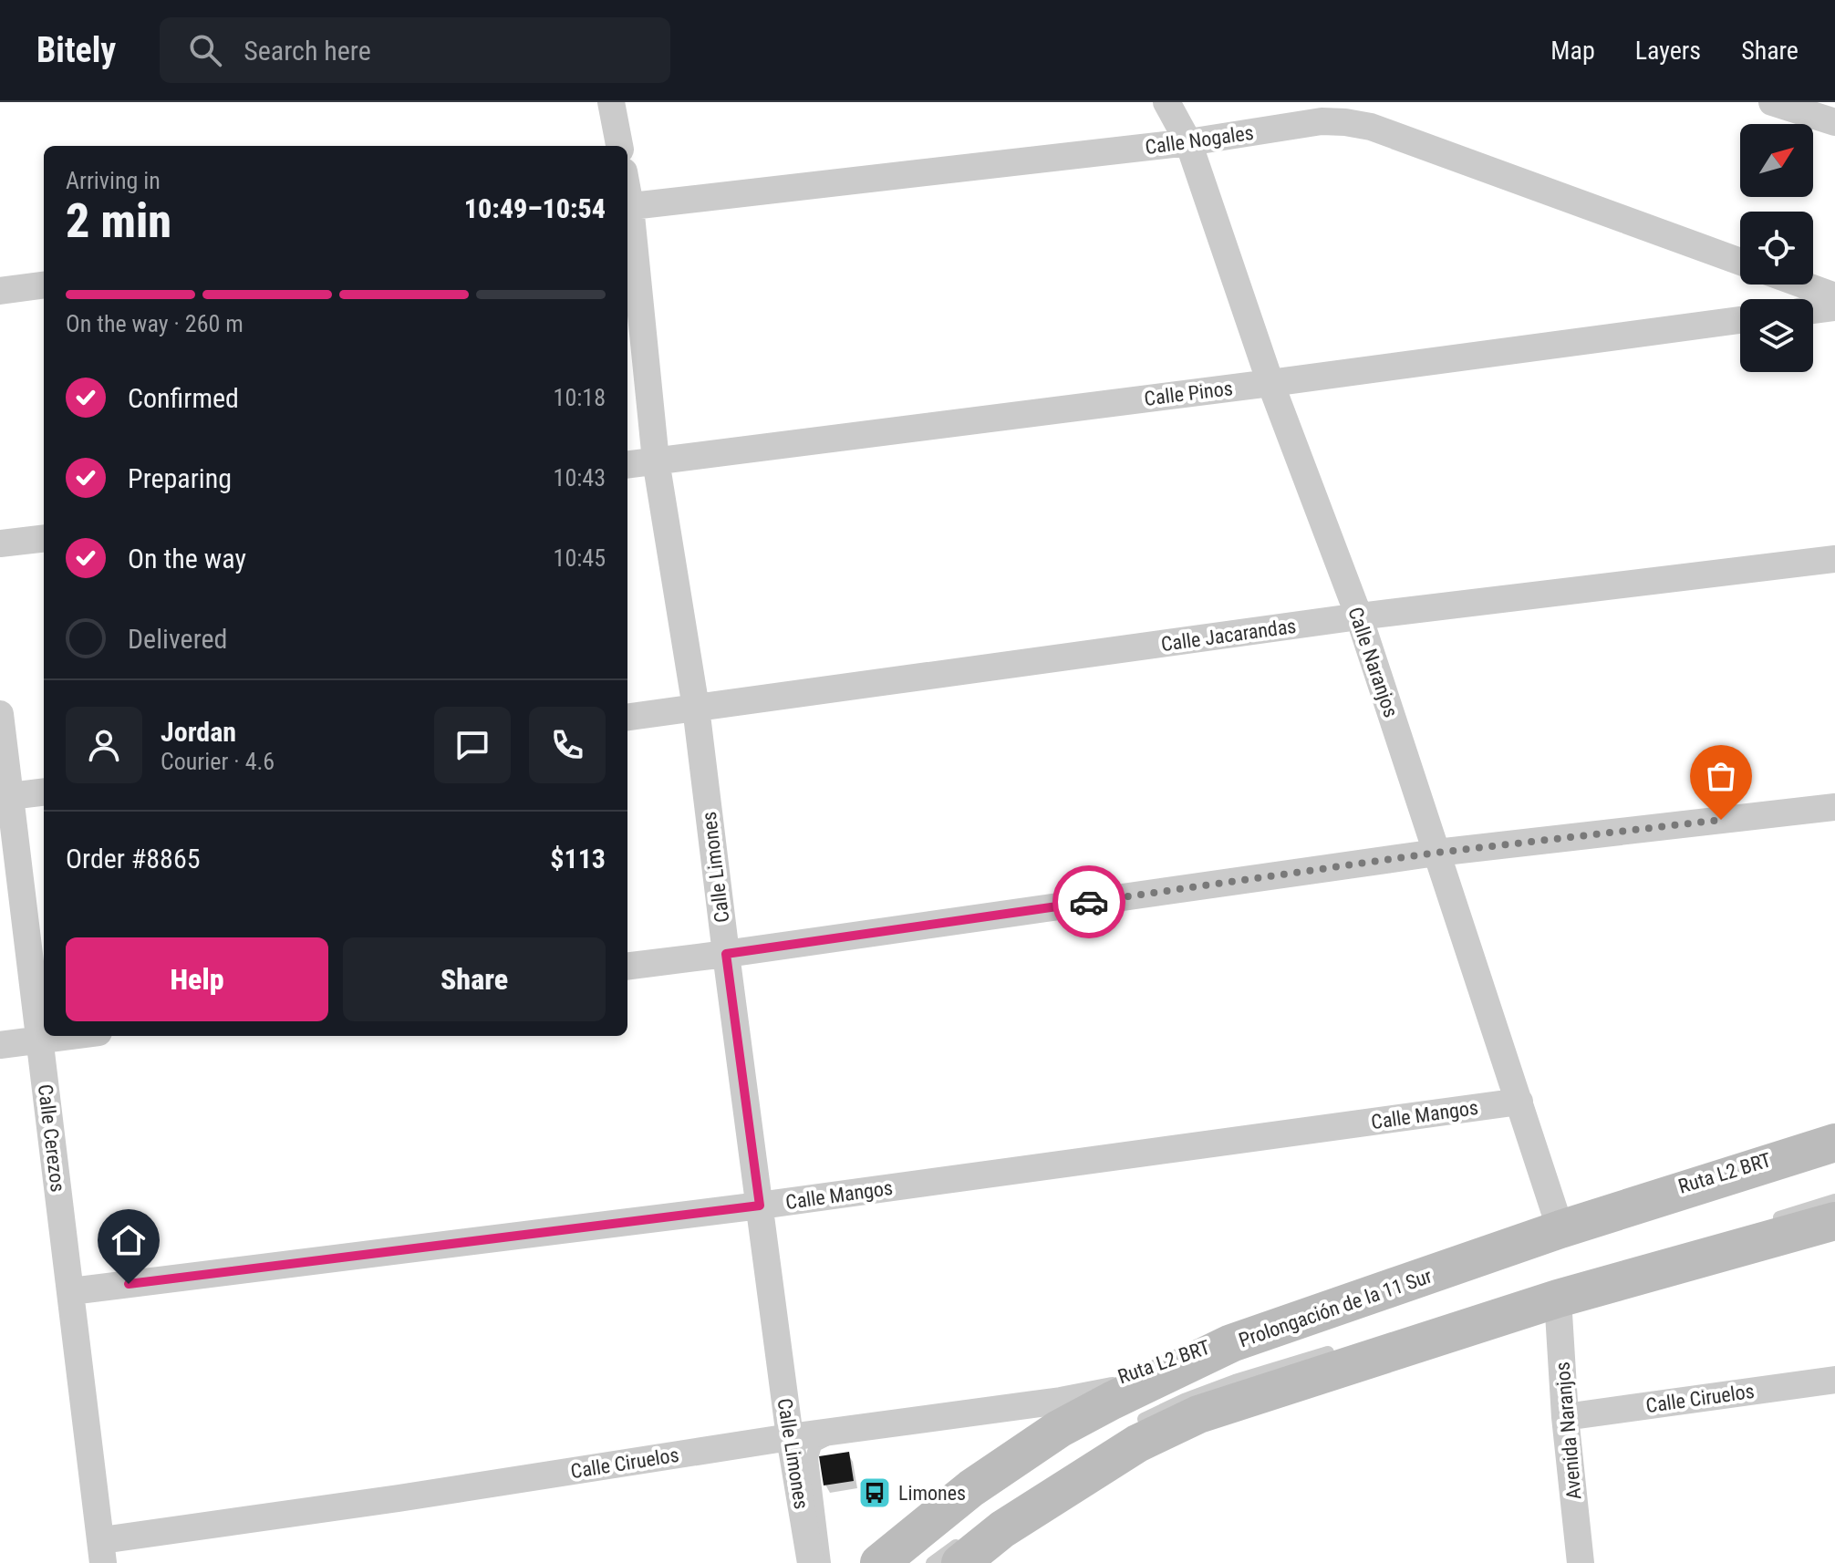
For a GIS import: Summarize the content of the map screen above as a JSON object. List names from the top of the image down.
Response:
{
  "streets": {
    "main road": ["Prolongación de la 11 Sur"],
    "street": [
      "Calle Nogales",
      "Calle Pinos",
      "Calle Jacarandas",
      "Calle Naranjos",
      "Calle Limones",
      "Calle Mangos",
      "Calle Cerezos",
      "Calle Ciruelos",
      "Avenida Naranjos"
    ],
    "lane": ["Ruta L2 BRT"]
  },
  "crossings": [
    ["Calle Nogales", "Calle Naranjos"],
    ["Calle Nogales", "Calle Limones"],
    ["Calle Pinos", "Calle Naranjos"],
    ["Calle Pinos", "Calle Limones"],
    ["Calle Jacarandas", "Calle Naranjos"],
    ["Calle Jacarandas", "Calle Limones"],
    ["Calle Naranjos", "Calle Mangos"],
    ["Calle Naranjos", "Prolongación de la 11 Sur"],
    ["Calle Limones", "Calle Mangos"],
    ["Calle Limones", "Calle Ciruelos"],
    ["Calle Mangos", "Calle Cerezos"],
    ["Calle Cerezos", "Calle Ciruelos"],
    ["Ruta L2 BRT", "Prolongación de la 11 Sur"],
    ["Prolongación de la 11 Sur", "Calle Ciruelos"],
    ["Calle Ciruelos", "Avenida Naranjos"]
  ],
  "places": {
    "bus stop": ["Limones"]
  },
  "north": "top right",
  "page": {
    "header": "Bitely",
    "search": "Search here",
    "nav": ["Map", "Layers", "Share"],
    "heading": ["2 min", "Arriving in", "10:49–10:54"],
    "panel": [
      "Jordan",
      "Courier · 4.6",
      "Order #8865",
      "$113"
    ],
    "bar": "On the way · 260 m",
    "list": [
      ["Confirmed", "10:18"],
      ["Preparing", "10:43"],
      ["On the way", "10:45"],
      "Delivered"
    ],
    "buttons": ["Help", "Share"]
  }
}
